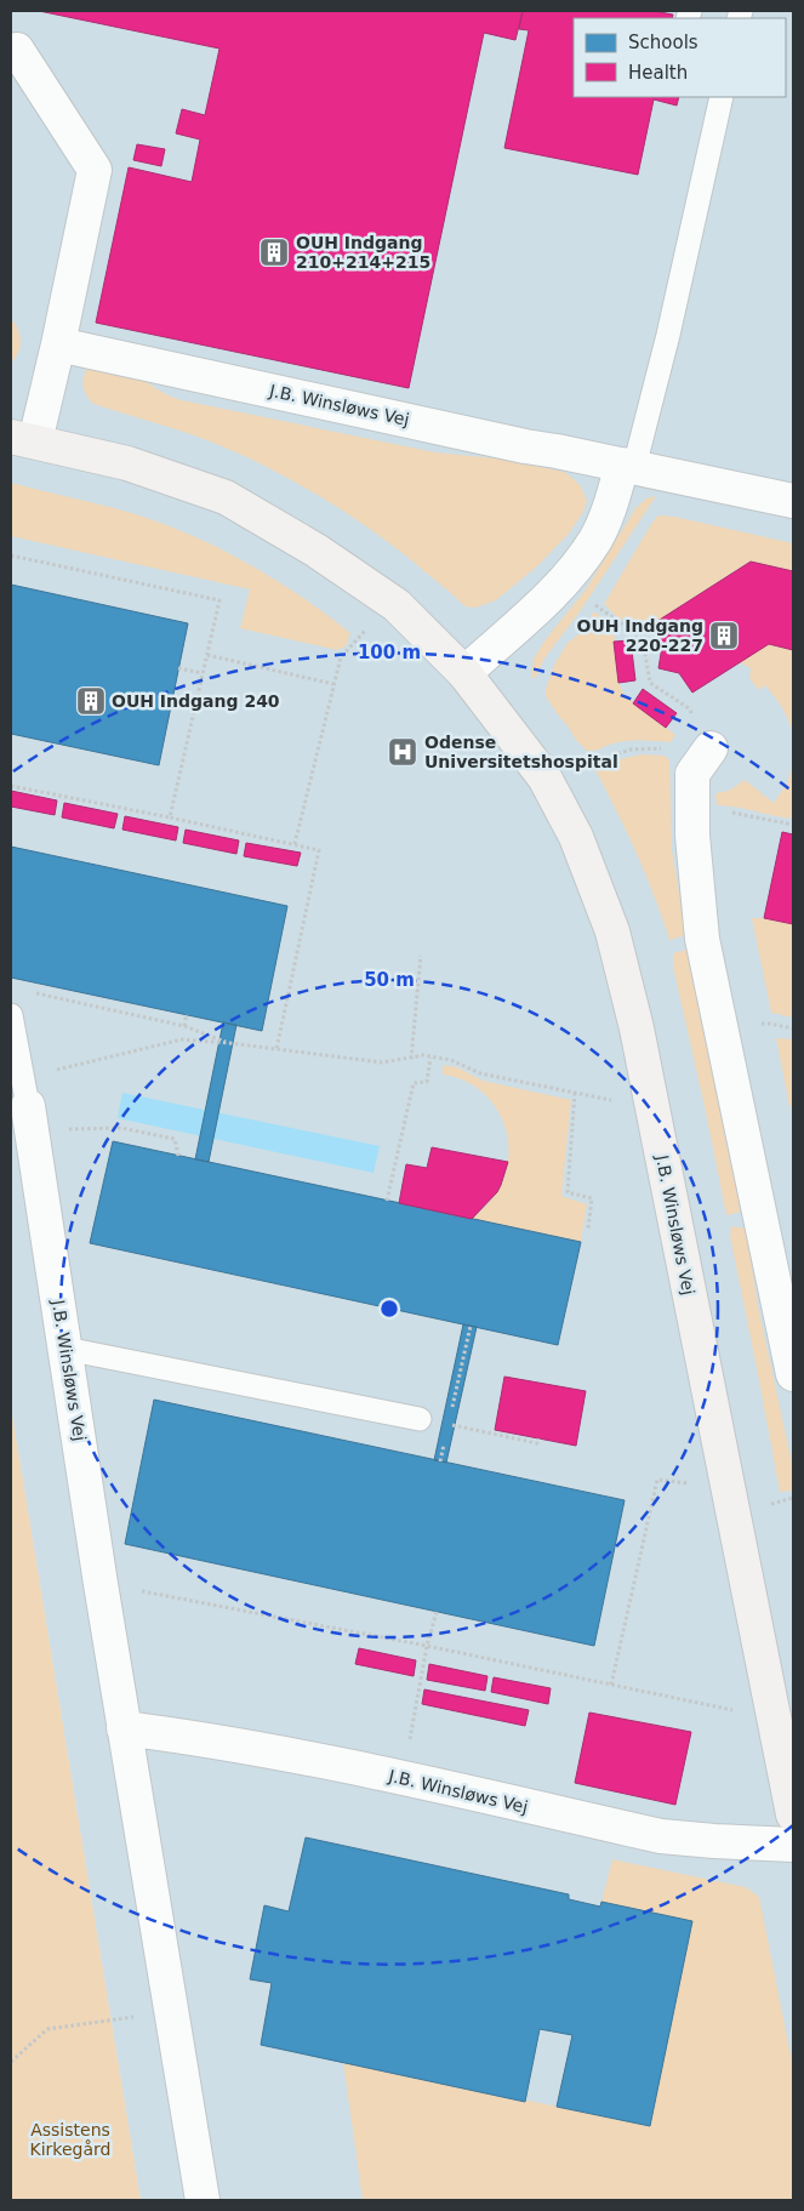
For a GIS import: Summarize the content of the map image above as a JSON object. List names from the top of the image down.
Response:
{
  "streets": {
    "street": ["J.B. Winsløws Vej"]
  },
  "parks": ["Assistens Kirkegård"],
  "places": {
    "building": ["OUH Indgang 210+214+215", "OUH Indgang 220-227", "OUH Indgang 240"],
    "hospital": ["Odense Universitetshospital"]
  },
  "legend": ["Schools", "Health"],
  "rings": ["100 m", "50 m"]
}
